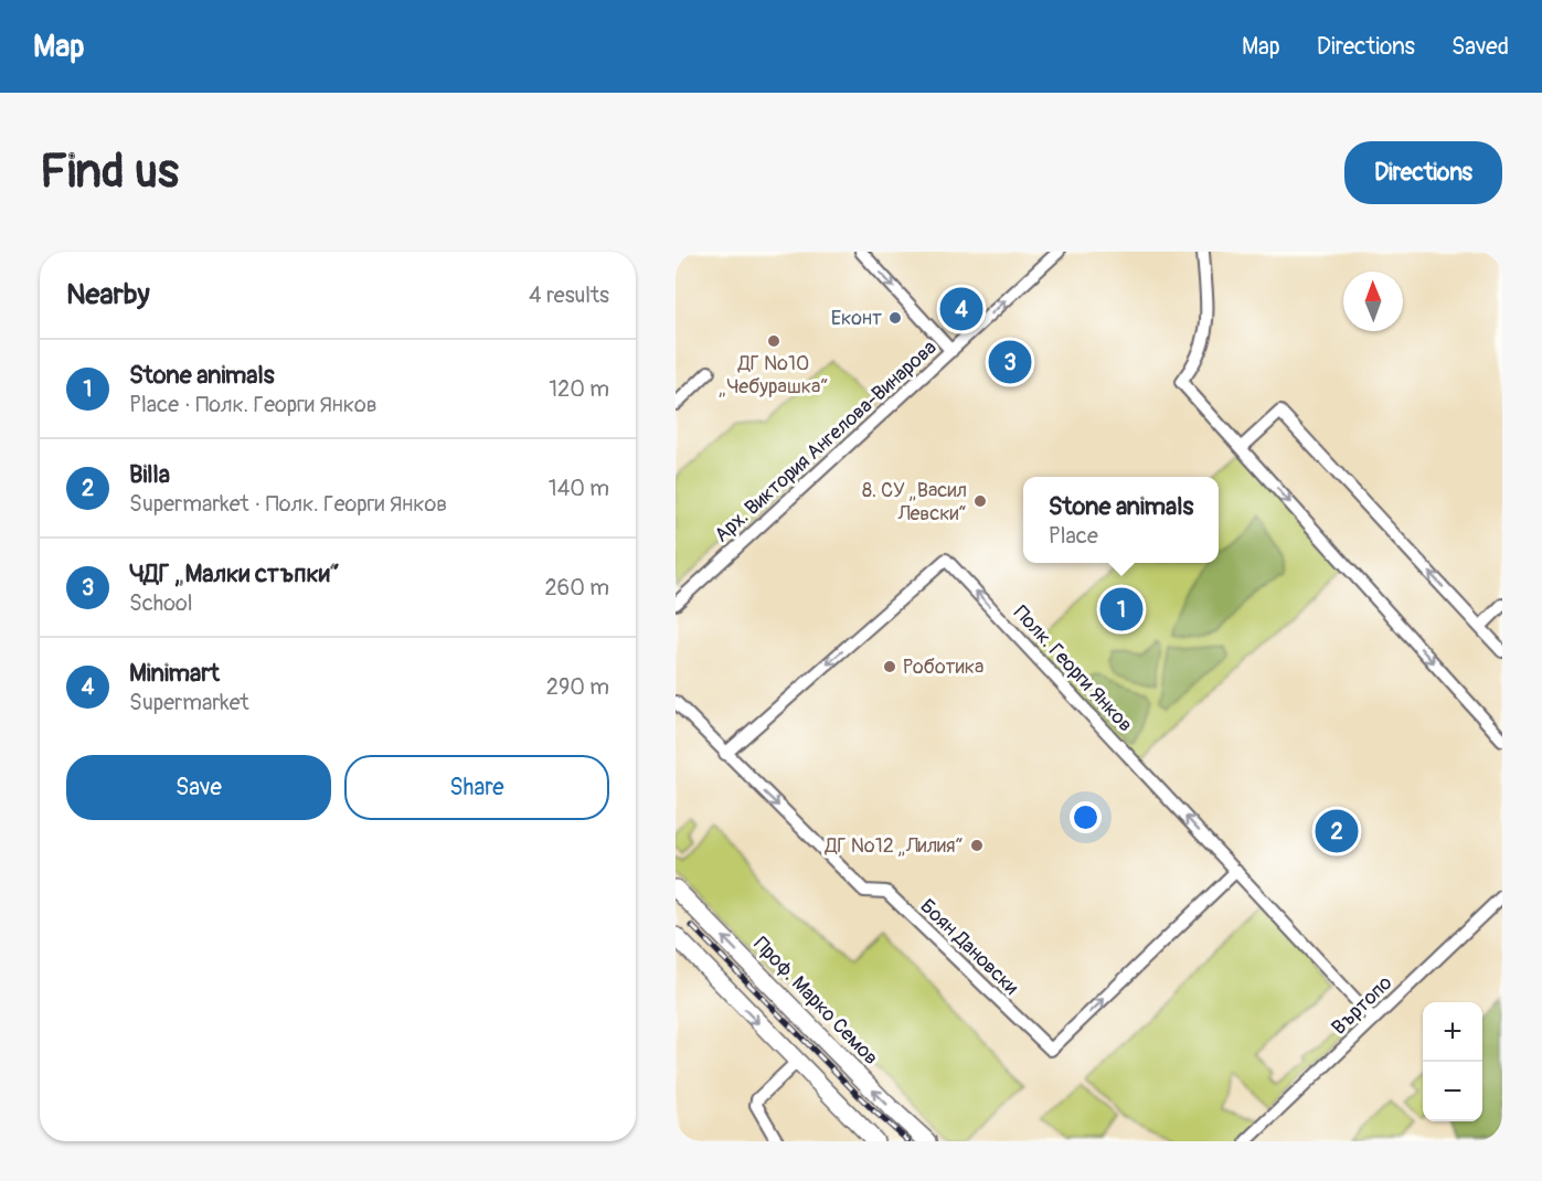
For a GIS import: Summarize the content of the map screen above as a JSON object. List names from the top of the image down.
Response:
{
  "streets": {
    "main road": ["Проф. Марко Семов"],
    "street": [
      "Арх. Виктория Ангелова-Винарова",
      "Полк. Георги Янков",
      "Боян Дановски",
      "Въртопо"
    ]
  },
  "crossings": [
    ["Полк. Георги Янков", "Боян Дановски"],
    ["Полк. Георги Янков", "Въртопо"]
  ],
  "places": [
    "Еконт",
    "ДГ №10 „Чебурашка“",
    "8. СУ „Васил Левски“",
    "Роботика",
    "ДГ №12 „Лилия“"
  ],
  "north": "top",
  "page": {
    "header": "Map",
    "nav": ["Map", "Directions", "Saved"],
    "buttons": [
      "Directions",
      ["Save", "Share"]
    ],
    "title": "Find us",
    "heading": ["Nearby", "4 results"],
    "pins": [
      "4",
      "3",
      "1",
      "2"
    ],
    "list": [
      {
        "mark": "1",
        "name": "Stone animals",
        "note": "Place · Полк. Георги Янков",
        "value": "120 m"
      },
      {
        "mark": "2",
        "name": "Billa",
        "note": "Supermarket · Полк. Георги Янков",
        "value": "140 m"
      },
      {
        "mark": "3",
        "name": "ЧДГ „Малки стъпки“",
        "note": "School",
        "value": "260 m"
      },
      {
        "mark": "4",
        "name": "Minimart",
        "note": "Supermarket",
        "value": "290 m"
      }
    ],
    "popup": ["Stone animals", "Place"],
    "map_buttons": ["+", "−"]
  }
}
